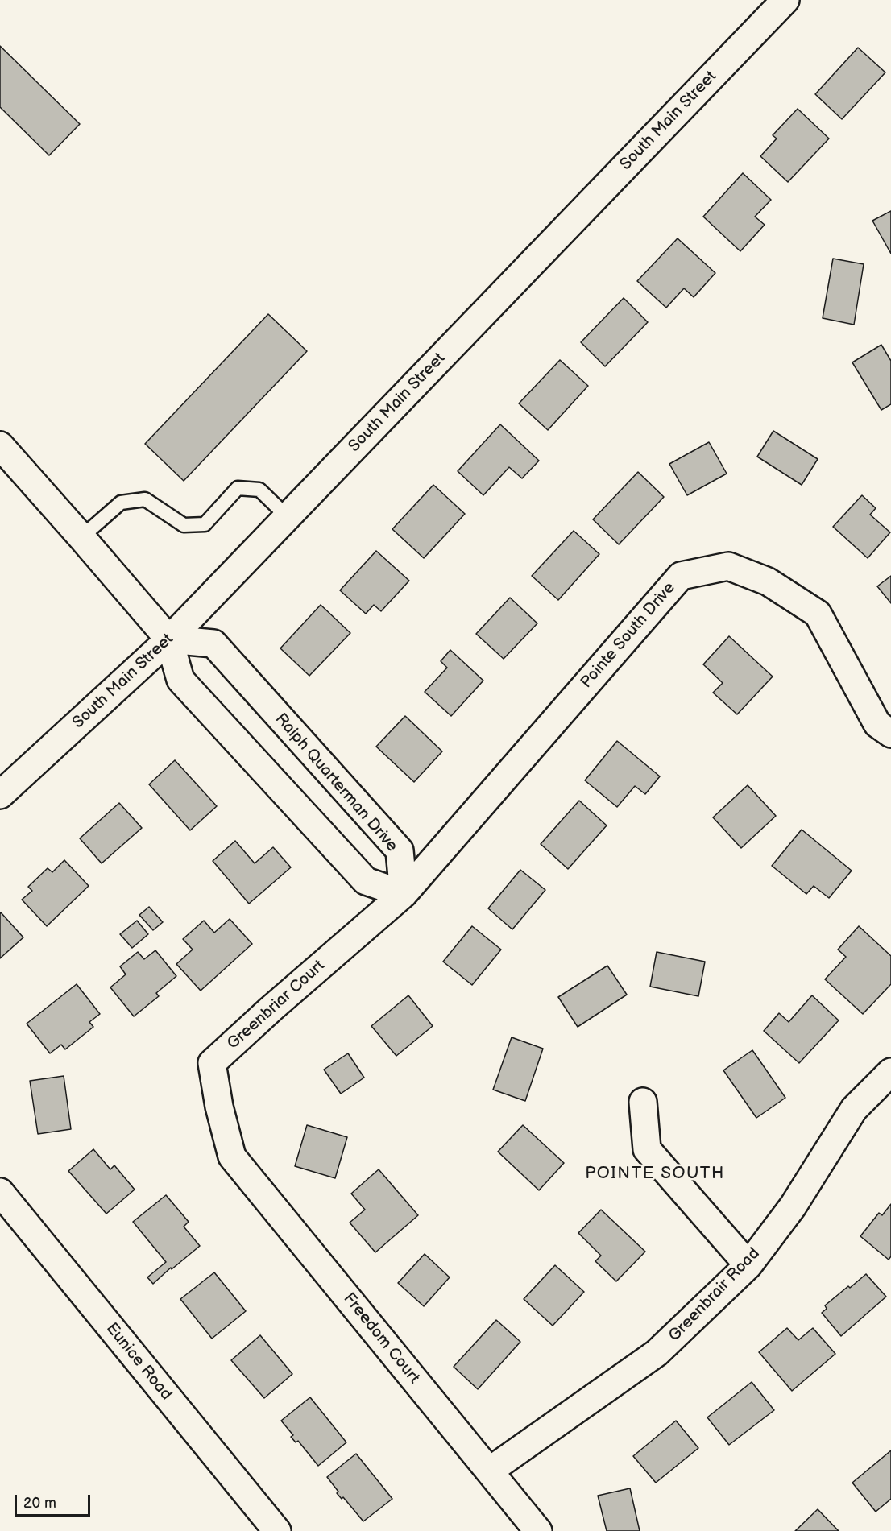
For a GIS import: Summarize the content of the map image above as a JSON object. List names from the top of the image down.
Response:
{
  "streets": {
    "street": [
      "South Main Street",
      "Pointe South Drive",
      "Ralph Quarterman Drive",
      "Greenbriar Court",
      "Greenbrair Road",
      "Freedom Court",
      "Eunice Road"
    ]
  },
  "crossings": [
    ["South Main Street", "Ralph Quarterman Drive"],
    ["Pointe South Drive", "Ralph Quarterman Drive"],
    ["Pointe South Drive", "Greenbriar Court"],
    ["Ralph Quarterman Drive", "Greenbriar Court"],
    ["Greenbriar Court", "Freedom Court"],
    ["Greenbrair Road", "Freedom Court"]
  ],
  "districts": ["POINTE SOUTH"],
  "scale_bar": "20 m"
}
